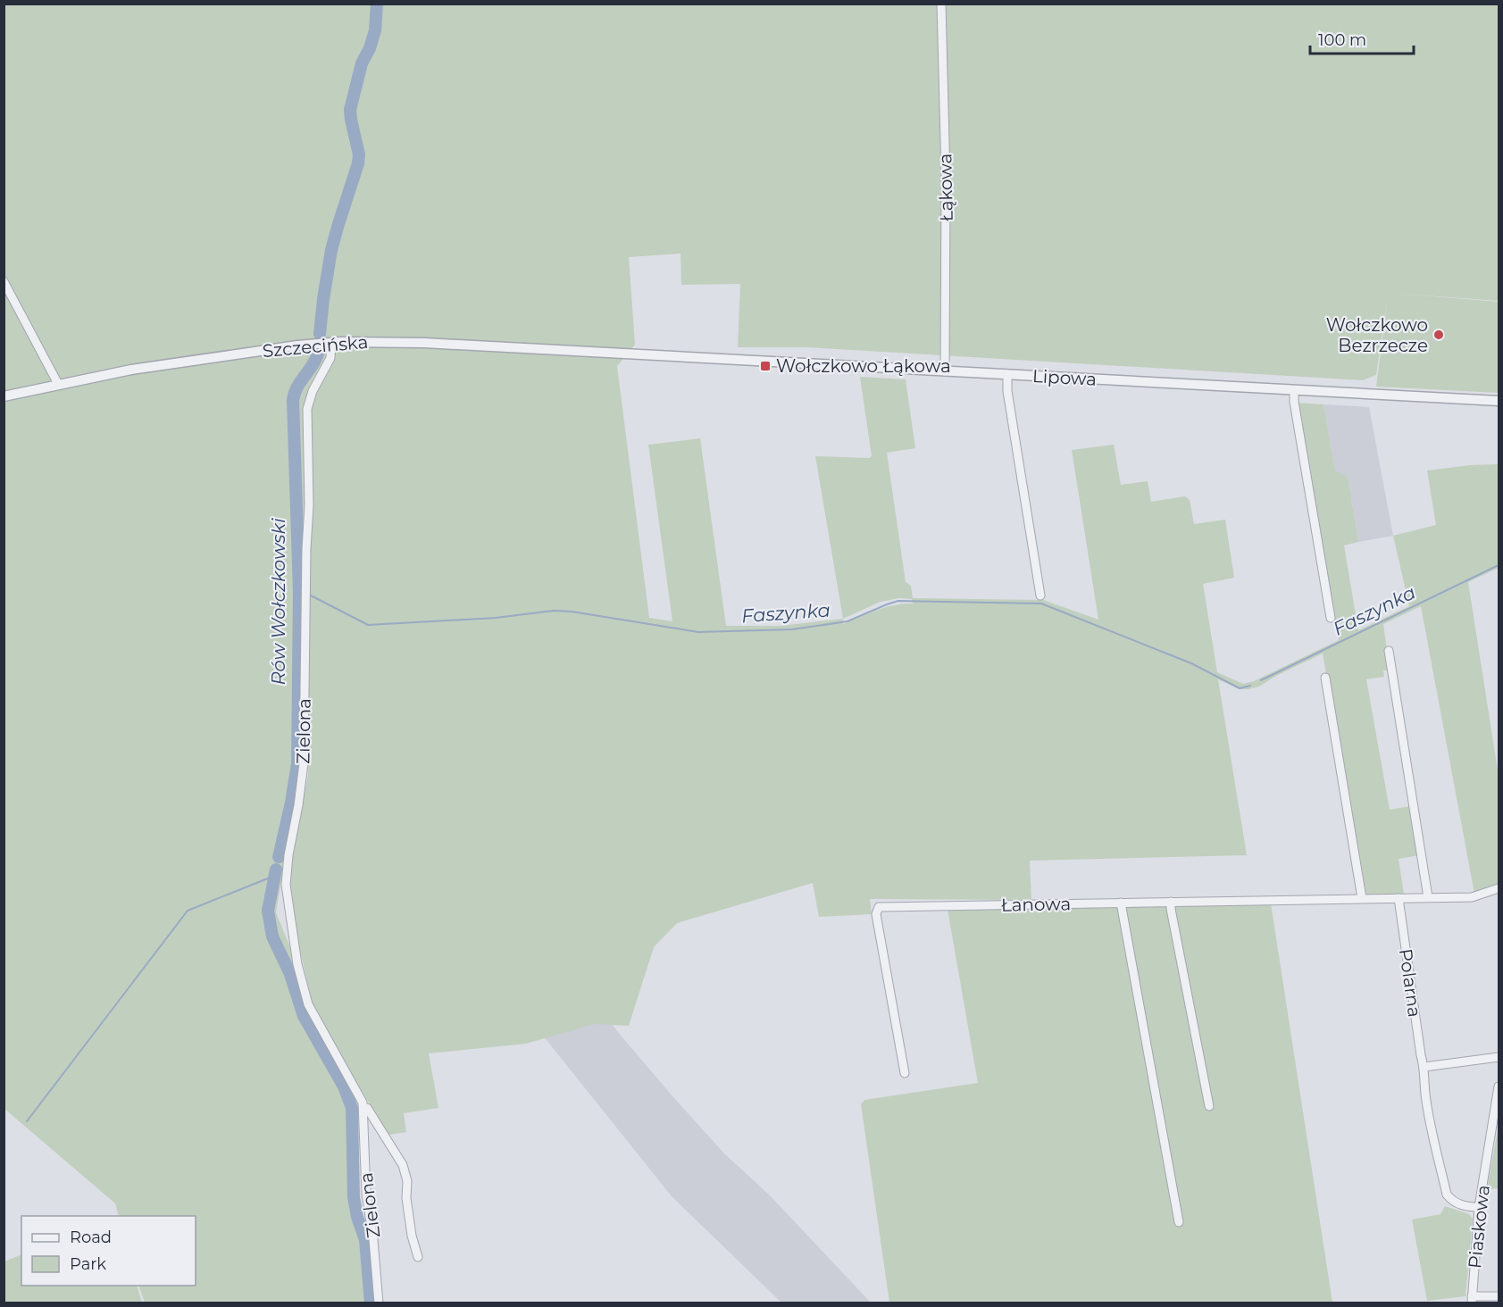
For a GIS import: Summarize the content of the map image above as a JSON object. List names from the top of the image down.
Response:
{
  "streets": {
    "street": [
      "Łąkowa",
      "Szczecińska",
      "Lipowa",
      "Zielona",
      "Łanowa",
      "Polarna",
      "Piaskowa"
    ]
  },
  "crossings": [
    ["Łąkowa", "Lipowa"],
    ["Szczecińska", "Lipowa"],
    ["Szczecińska", "Zielona"],
    ["Łanowa", "Polarna"],
    ["Polarna", "Piaskowa"]
  ],
  "water": ["Rów Wołczkowski", "Faszynka"],
  "places": {
    "other": ["Wołczkowo Bezrzecze"],
    "transit": ["Wołczkowo Łąkowa"]
  },
  "legend": ["Road", "Park"],
  "scale_bar": "100 m"
}
